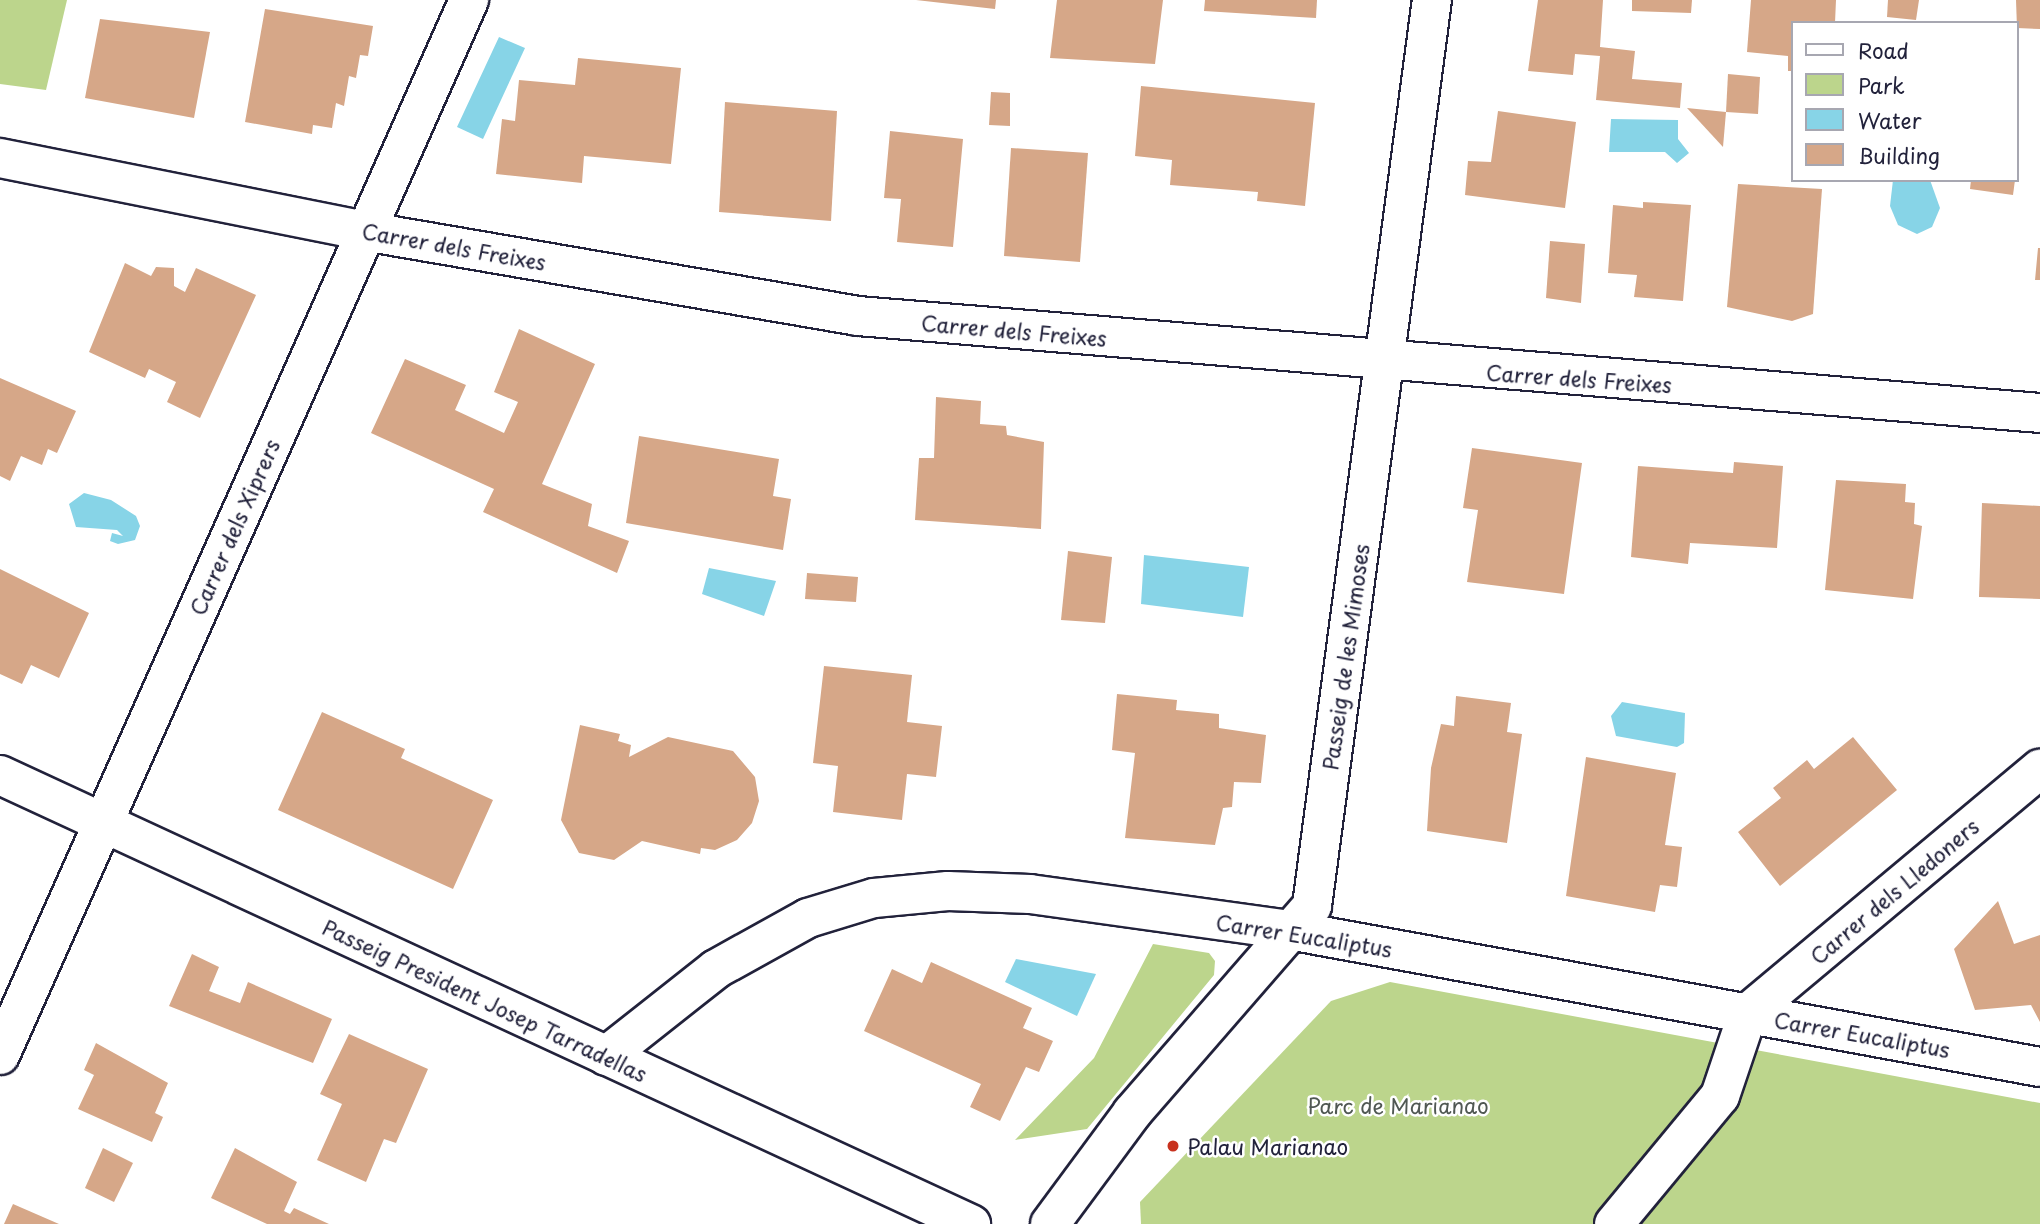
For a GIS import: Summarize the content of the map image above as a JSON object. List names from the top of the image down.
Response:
{
  "streets": {
    "street": [
      "Carrer dels Freixes",
      "Carrer dels Xiprers",
      "Passeig de les Mimoses",
      "Carrer dels Lledoners",
      "Carrer Eucaliptus",
      "Passeig President Josep Tarradellas"
    ]
  },
  "crossings": [
    ["Carrer dels Freixes", "Carrer dels Xiprers"],
    ["Carrer dels Freixes", "Passeig de les Mimoses"],
    ["Carrer dels Xiprers", "Passeig President Josep Tarradellas"],
    ["Passeig de les Mimoses", "Carrer Eucaliptus"],
    ["Carrer dels Lledoners", "Carrer Eucaliptus"],
    ["Carrer Eucaliptus", "Passeig President Josep Tarradellas"]
  ],
  "parks": ["Parc de Marianao"],
  "places": ["Palau Marianao"],
  "legend": [
    "Road",
    "Park",
    "Water",
    "Building"
  ]
}
